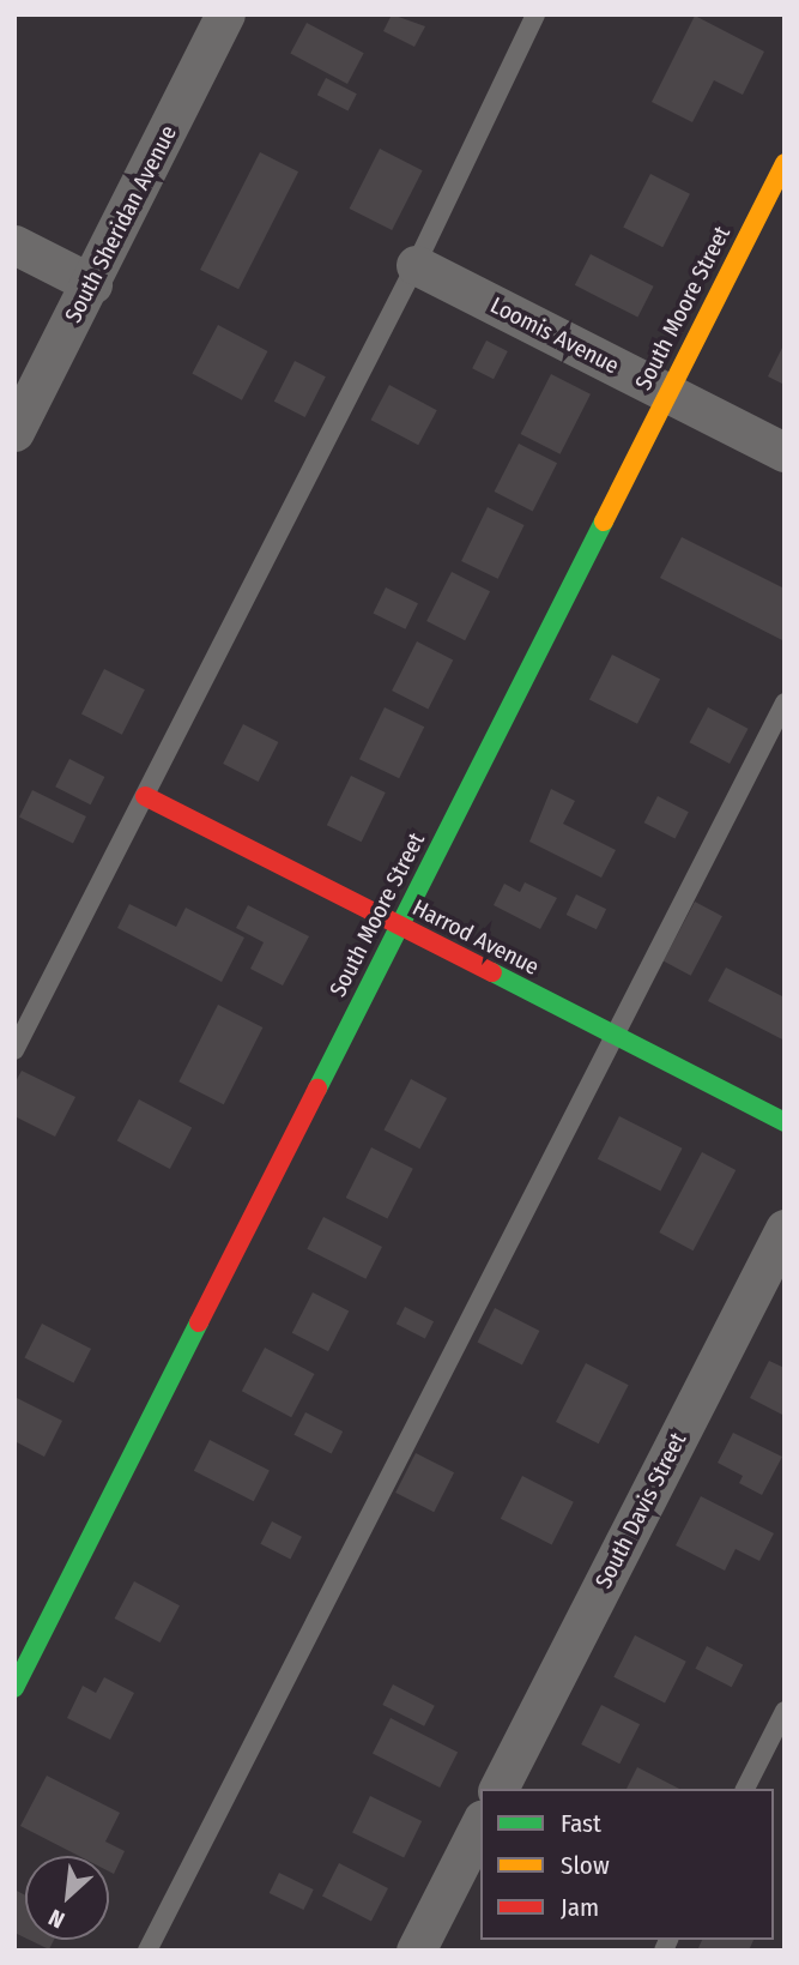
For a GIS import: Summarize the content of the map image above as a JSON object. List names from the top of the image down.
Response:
{
  "streets": {
    "street": [
      "South Sheridan Avenue",
      "South Moore Street",
      "Loomis Avenue",
      "Harrod Avenue",
      "South Davis Street"
    ]
  },
  "crossings": [
    ["South Moore Street", "Loomis Avenue"],
    ["South Moore Street", "Harrod Avenue"]
  ],
  "legend": ["Fast", "Slow", "Jam"],
  "north": "bottom left"
}
